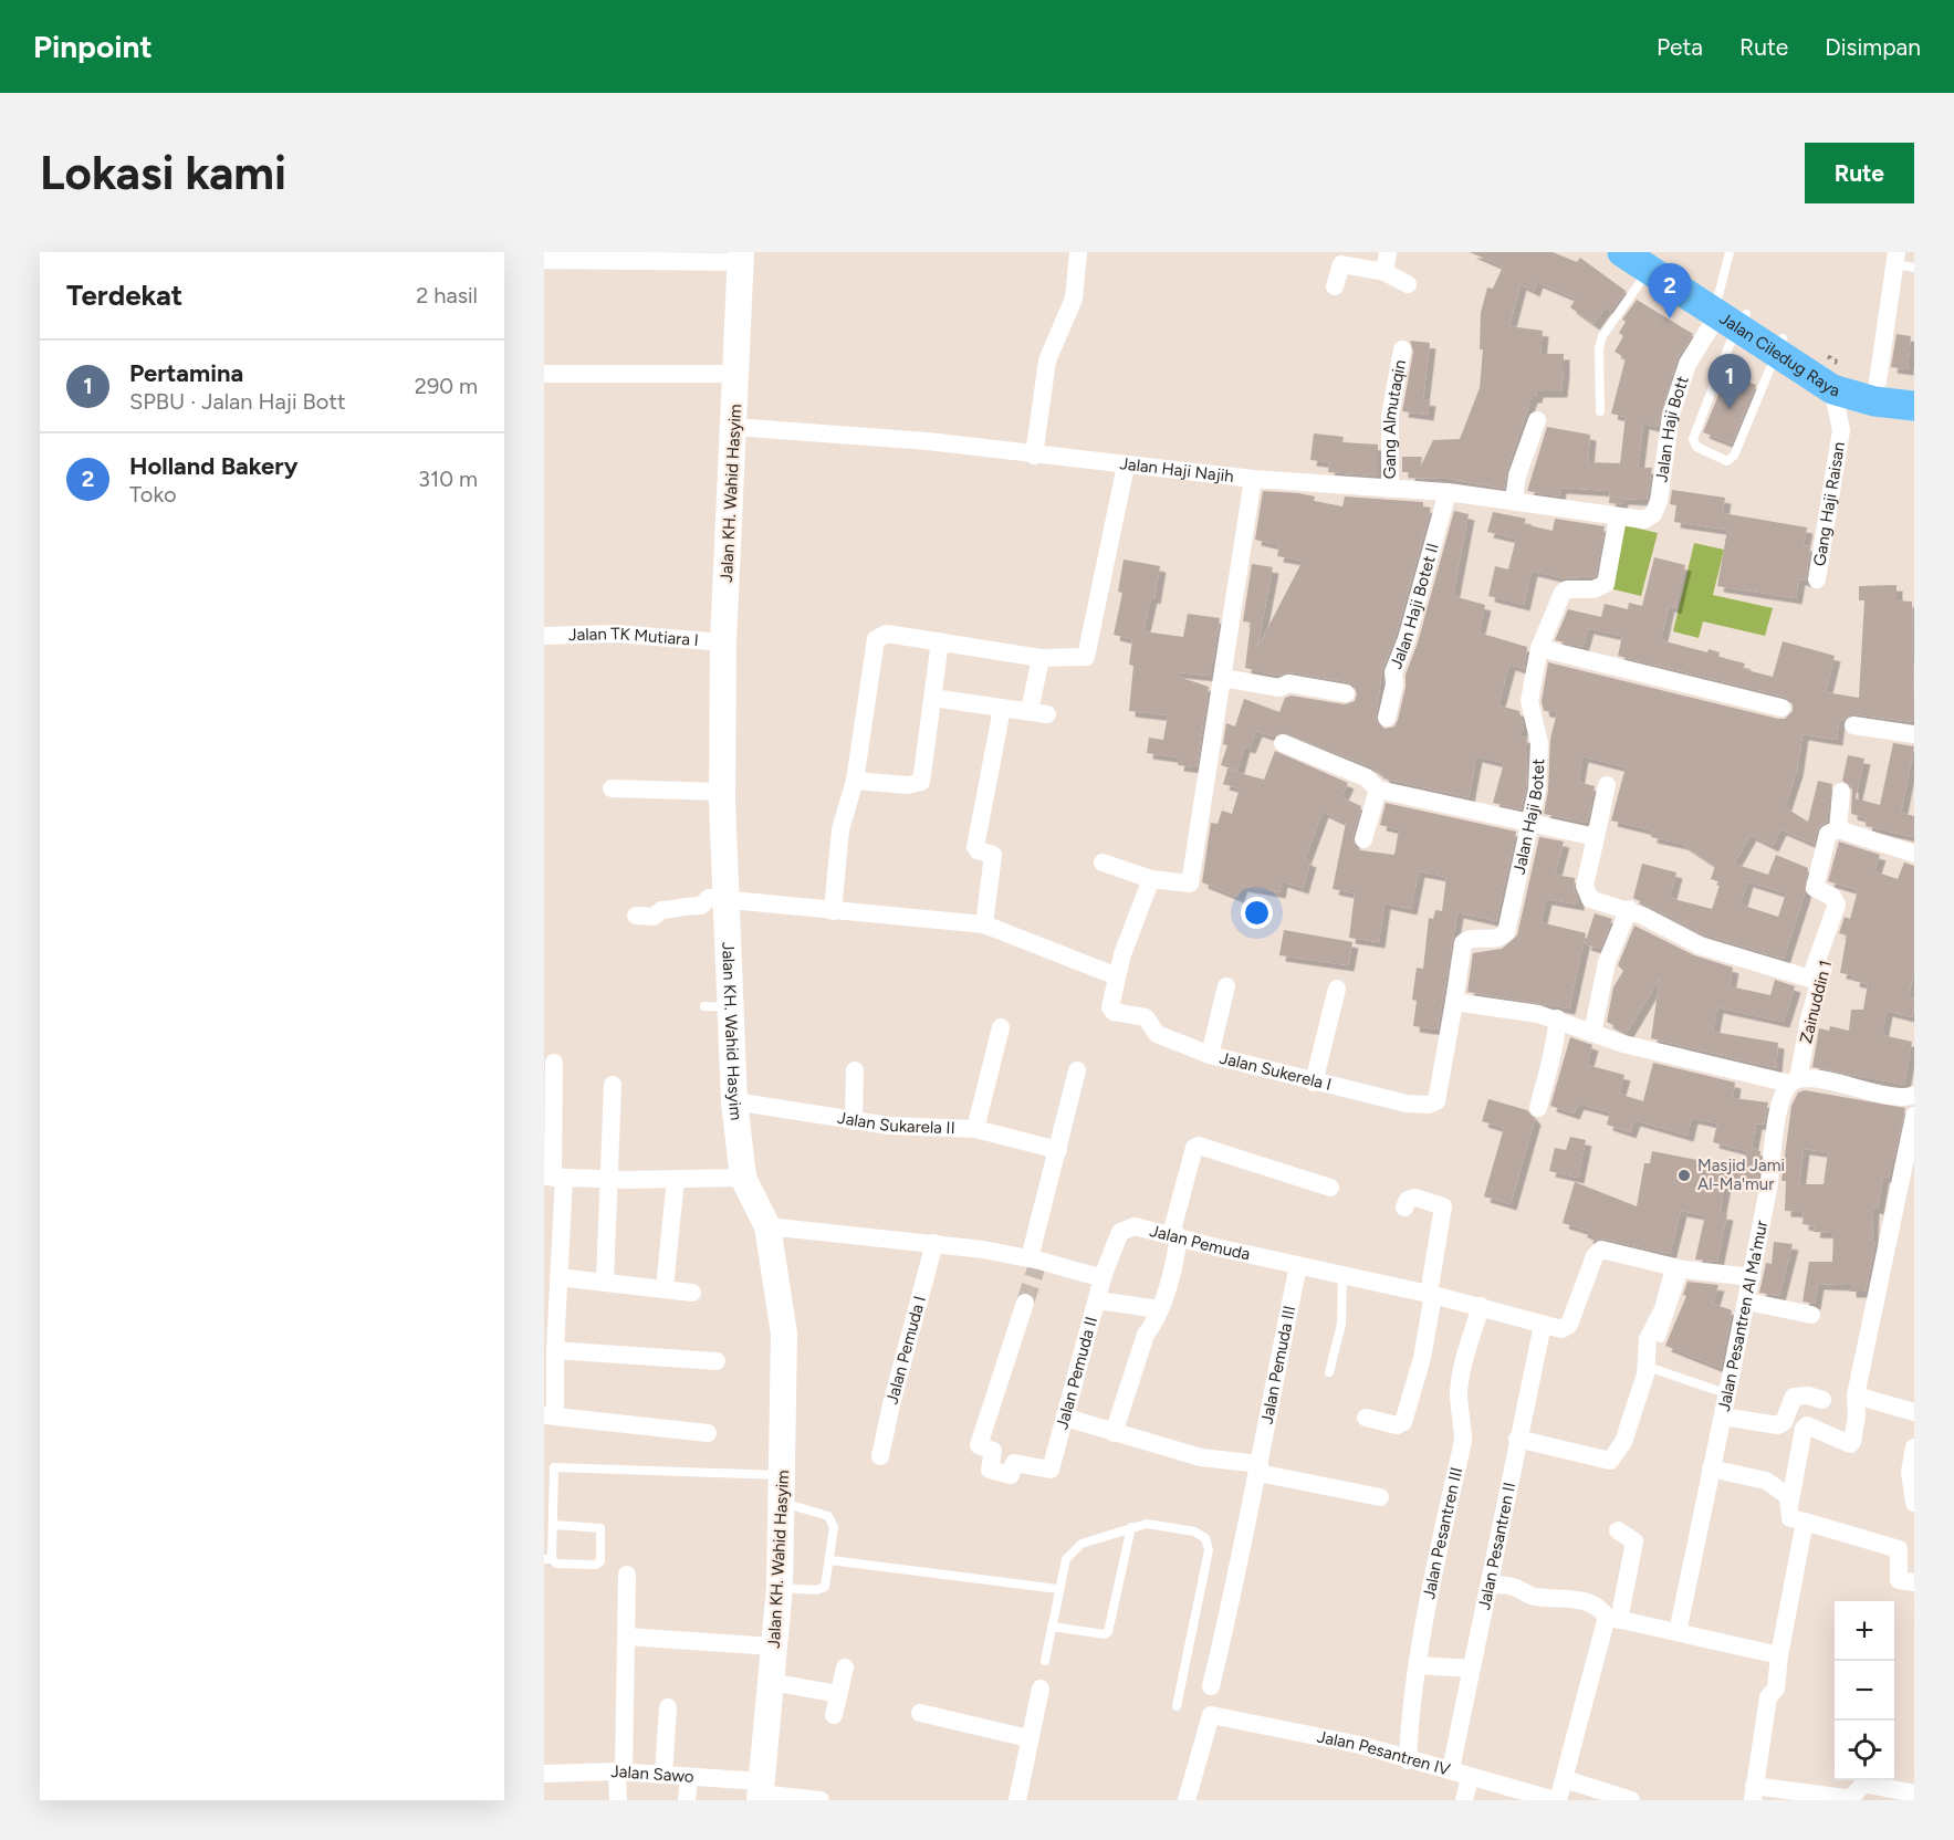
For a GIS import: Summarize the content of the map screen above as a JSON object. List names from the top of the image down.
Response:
{
  "streets": {
    "main road": ["Jalan Ciledug Raya"],
    "street": [
      "Gang Almutaqin",
      "Jalan Haji Bott",
      "Jalan Haji Najih",
      "Jalan KH. Wahid Hasyim",
      "Gang Haji Raisan",
      "Jalan Haji Botet II",
      "Jalan TK Mutiara I",
      "Jalan Haji Botet",
      "Zainuddin 1",
      "Jalan Sukerela I",
      "Jalan Sukarela II",
      "Jalan Pemuda",
      "Jalan Pesantren Al Ma'mur",
      "Jalan Pemuda I",
      "Jalan Pemuda III",
      "Jalan Pemuda II",
      "Jalan Pesantren III",
      "Jalan Pesantren II",
      "Jalan Pesantren IV",
      "Jalan Sawo"
    ]
  },
  "crossings": [
    ["Jalan Ciledug Raya", "Jalan Haji Bott"],
    ["Jalan Ciledug Raya", "Gang Haji Raisan"],
    ["Gang Almutaqin", "Jalan Haji Najih"],
    ["Jalan Haji Bott", "Jalan Haji Najih"],
    ["Jalan Haji Bott", "Jalan Haji Botet"],
    ["Jalan Haji Najih", "Jalan KH. Wahid Hasyim"],
    ["Jalan Haji Najih", "Jalan Haji Botet II"],
    ["Jalan Haji Najih", "Jalan Haji Botet"],
    ["Jalan KH. Wahid Hasyim", "Jalan TK Mutiara I"],
    ["Jalan KH. Wahid Hasyim", "Jalan Sukarela II"],
    ["Jalan KH. Wahid Hasyim", "Jalan Sawo"],
    ["Jalan Haji Botet", "Jalan Sukerela I"],
    ["Zainuddin 1", "Jalan Pesantren Al Ma'mur"],
    ["Jalan Pemuda", "Jalan Pemuda III"],
    ["Jalan Pemuda", "Jalan Pemuda II"],
    ["Jalan Pemuda", "Jalan Pesantren III"],
    ["Jalan Pemuda", "Jalan Pesantren II"],
    ["Jalan Pesantren III", "Jalan Pesantren IV"],
    ["Jalan Pesantren II", "Jalan Pesantren IV"]
  ],
  "places": ["Masjid Jami Al-Ma'mur"],
  "page": {
    "header": "Pinpoint",
    "nav": ["Peta", "Rute", "Disimpan"],
    "buttons": "Rute",
    "title": "Lokasi kami",
    "heading": ["Terdekat", "2 hasil"],
    "pins": ["2", "1"],
    "list": [
      {
        "mark": "1",
        "name": "Pertamina",
        "note": "SPBU · Jalan Haji Bott",
        "value": "290 m"
      },
      {
        "mark": "2",
        "name": "Holland Bakery",
        "note": "Toko",
        "value": "310 m"
      }
    ],
    "map_buttons": ["+", "−"]
  }
}
